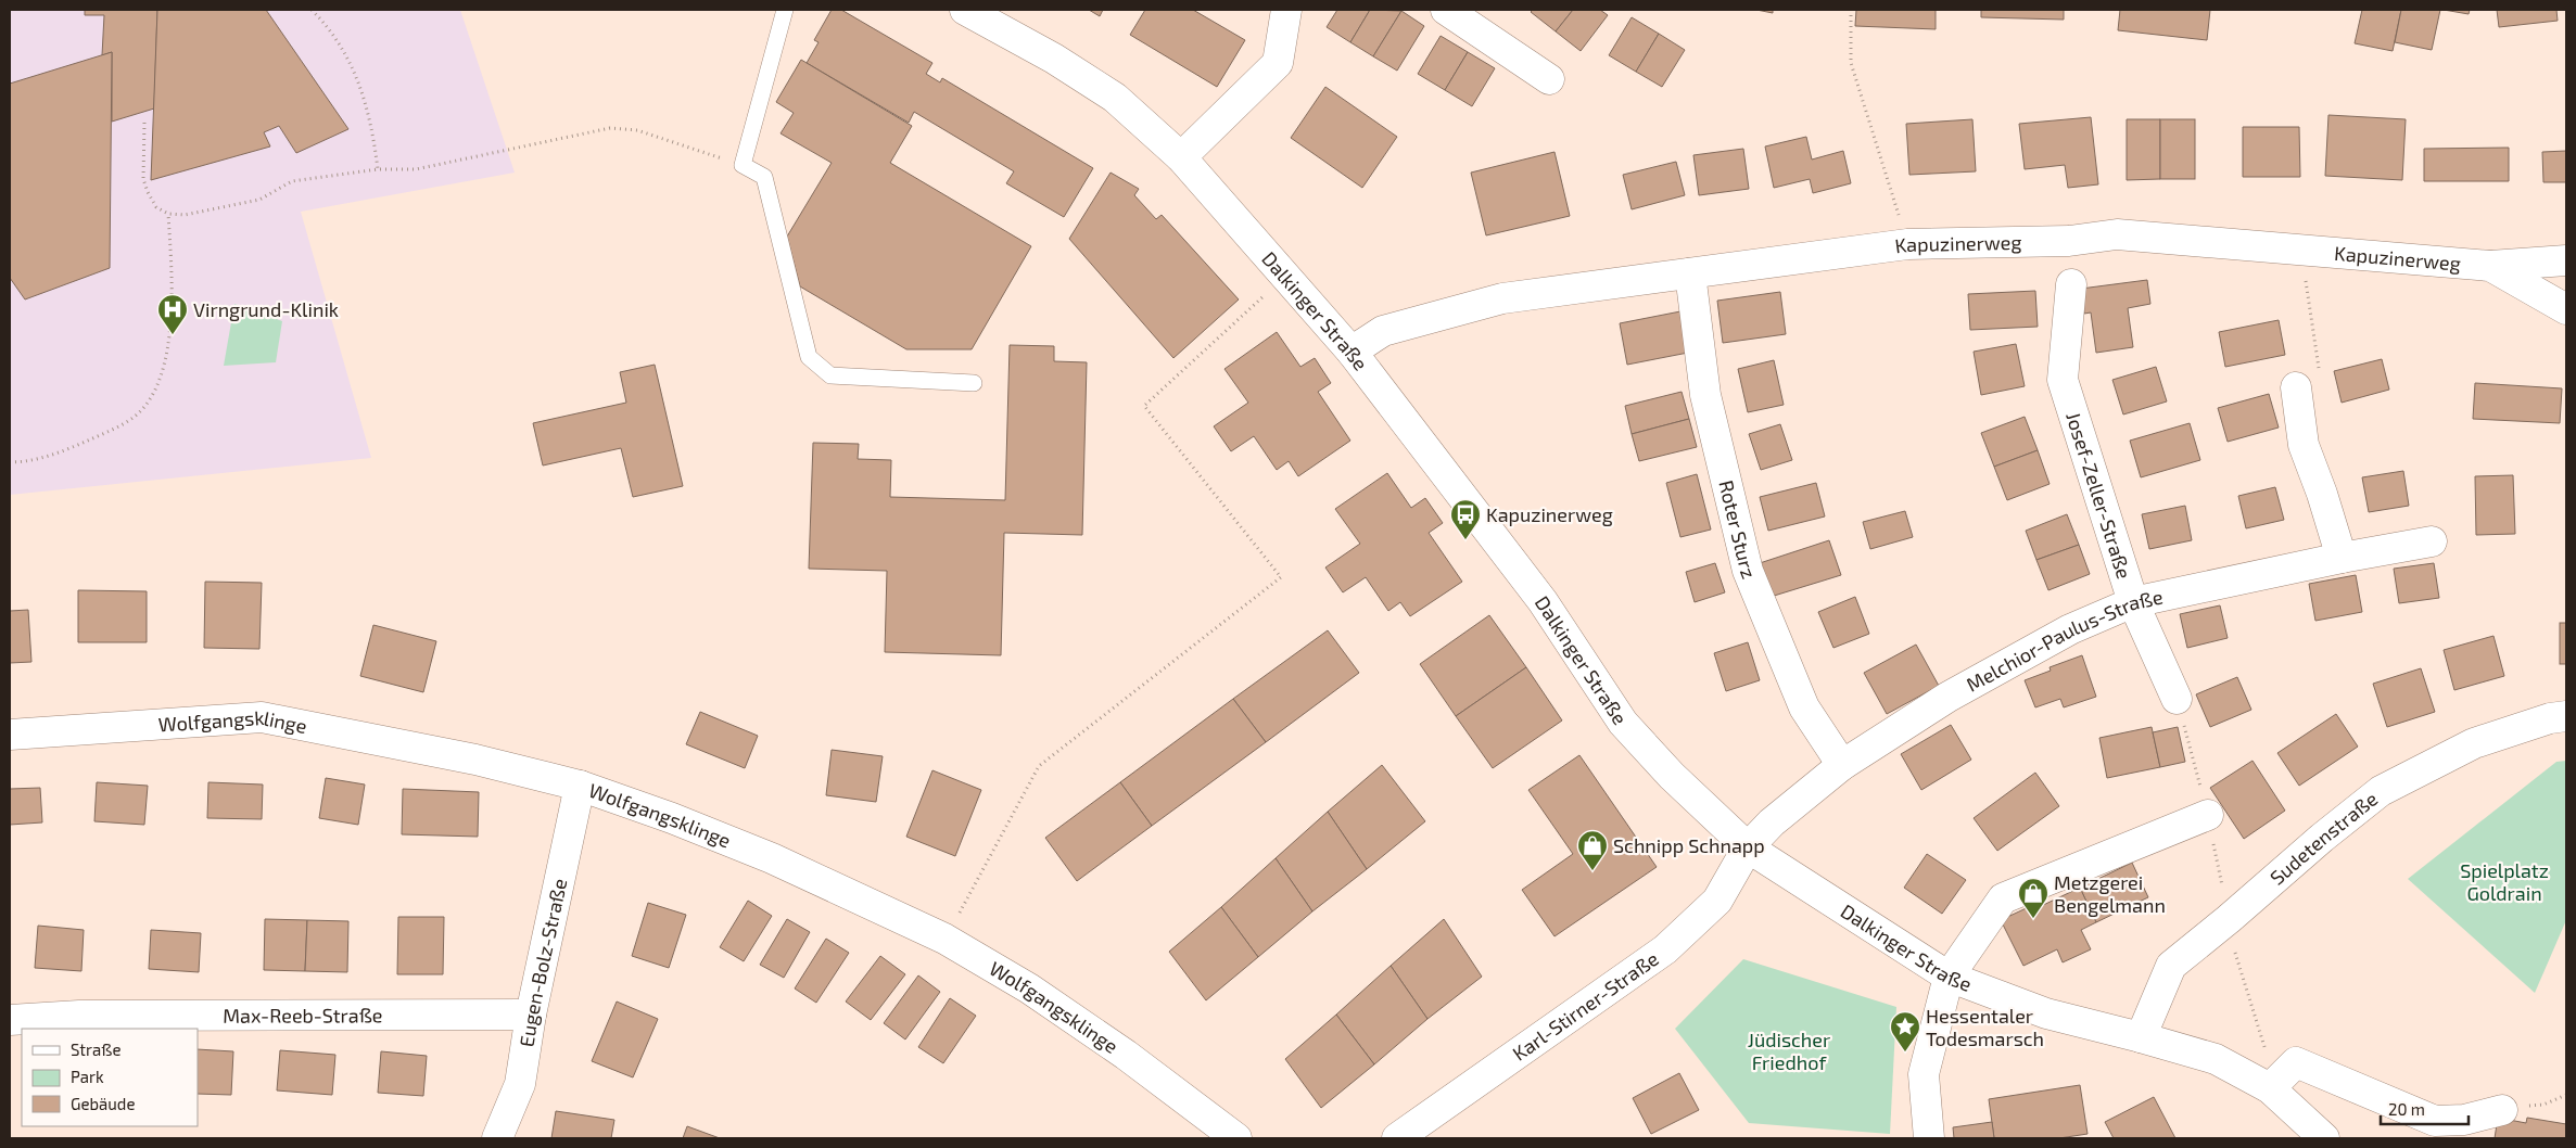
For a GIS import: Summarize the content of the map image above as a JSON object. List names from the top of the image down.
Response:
{
  "streets": {
    "street": [
      "Kapuzinerweg",
      "Dalkinger Straße",
      "Josef-Zeller-Straße",
      "Roter Sturz",
      "Melchior-Paulus-Straße",
      "Wolfgangsklinge",
      "Sudetenstraße",
      "Eugen-Bolz-Straße",
      "Karl-Stirner-Straße",
      "Max-Reeb-Straße"
    ]
  },
  "crossings": [
    ["Kapuzinerweg", "Dalkinger Straße"],
    ["Kapuzinerweg", "Roter Sturz"],
    ["Dalkinger Straße", "Melchior-Paulus-Straße"],
    ["Dalkinger Straße", "Sudetenstraße"],
    ["Dalkinger Straße", "Karl-Stirner-Straße"],
    ["Josef-Zeller-Straße", "Melchior-Paulus-Straße"],
    ["Roter Sturz", "Melchior-Paulus-Straße"],
    ["Melchior-Paulus-Straße", "Karl-Stirner-Straße"],
    ["Wolfgangsklinge", "Eugen-Bolz-Straße"],
    ["Eugen-Bolz-Straße", "Max-Reeb-Straße"]
  ],
  "parks": ["Spielplatz Goldrain", "Jüdischer Friedhof"],
  "places": {
    "hospital": ["Virngrund-Klinik"],
    "bus stop": ["Kapuzinerweg"],
    "shop": ["Schnipp Schnapp", "Metzgerei Bengelmann"],
    "place": ["Hessentaler Todesmarsch"]
  },
  "legend": ["Straße", "Park", "Gebäude"],
  "scale_bar": "20 m"
}
